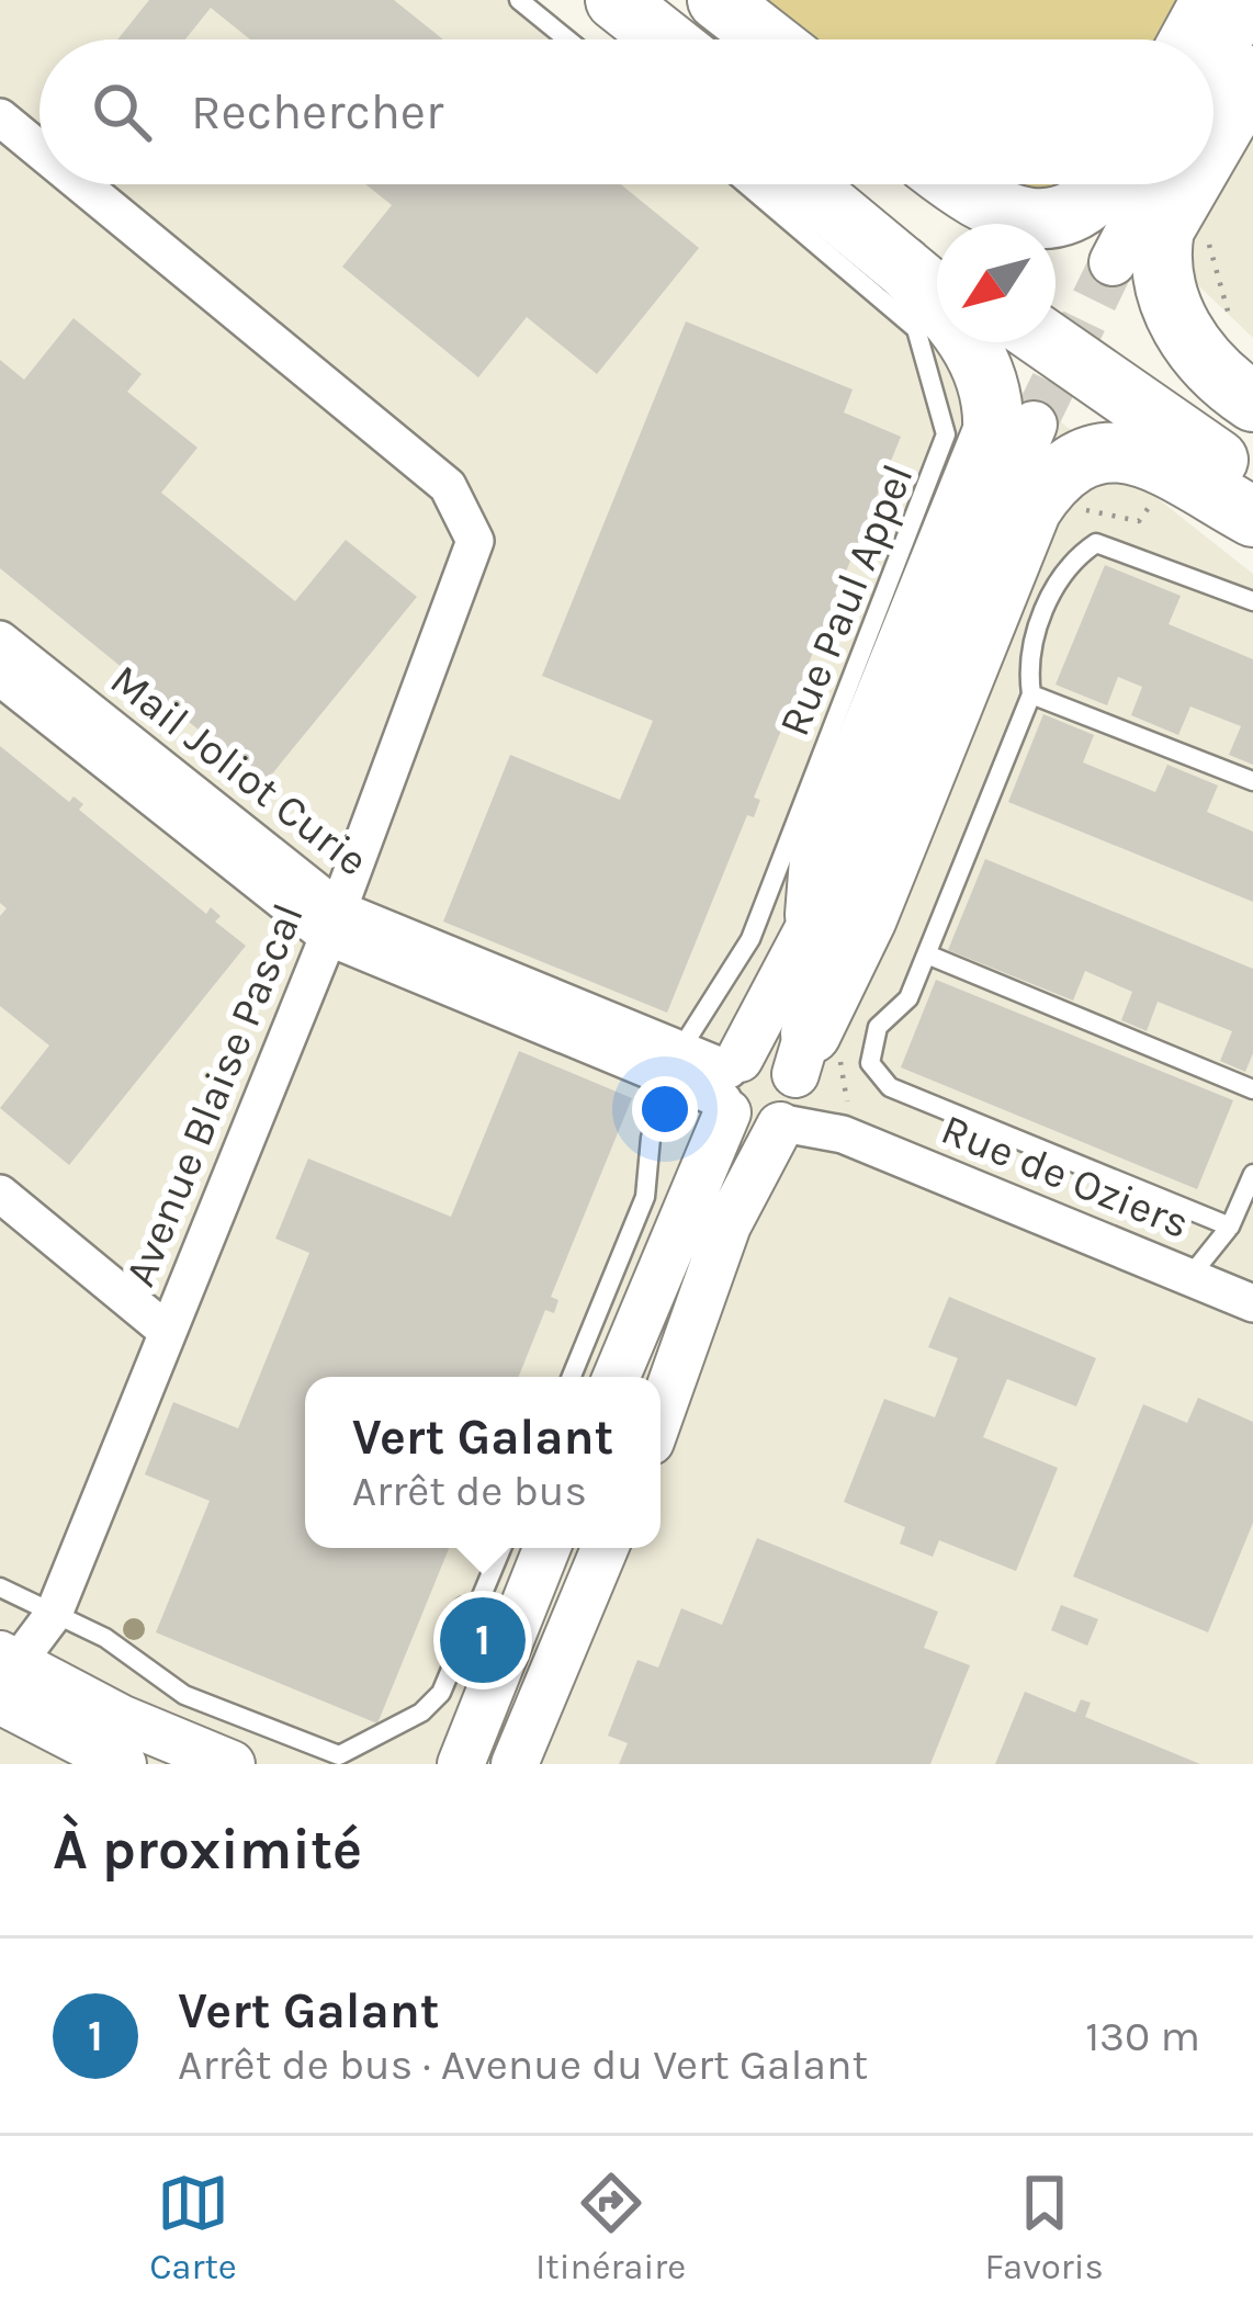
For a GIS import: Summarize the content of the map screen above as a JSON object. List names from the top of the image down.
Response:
{
  "streets": {
    "street": ["Mail Joliot Curie", "Avenue Blaise Pascal", "Rue de Oziers"],
    "lane": ["Rue Paul Appel"]
  },
  "crossings": [
    ["Rue Paul Appel", "Mail Joliot Curie"],
    ["Mail Joliot Curie", "Avenue Blaise Pascal"]
  ],
  "north": "bottom left",
  "page": {
    "search": "Rechercher",
    "popup": ["Vert Galant", "Arrêt de bus"],
    "pins": "1",
    "heading": "À proximité",
    "list": [
      {
        "mark": "1",
        "name": "Vert Galant",
        "note": "Arrêt de bus · Avenue du Vert Galant",
        "value": "130 m"
      }
    ],
    "nav": ["Carte", "Itinéraire", "Favoris"]
  }
}
